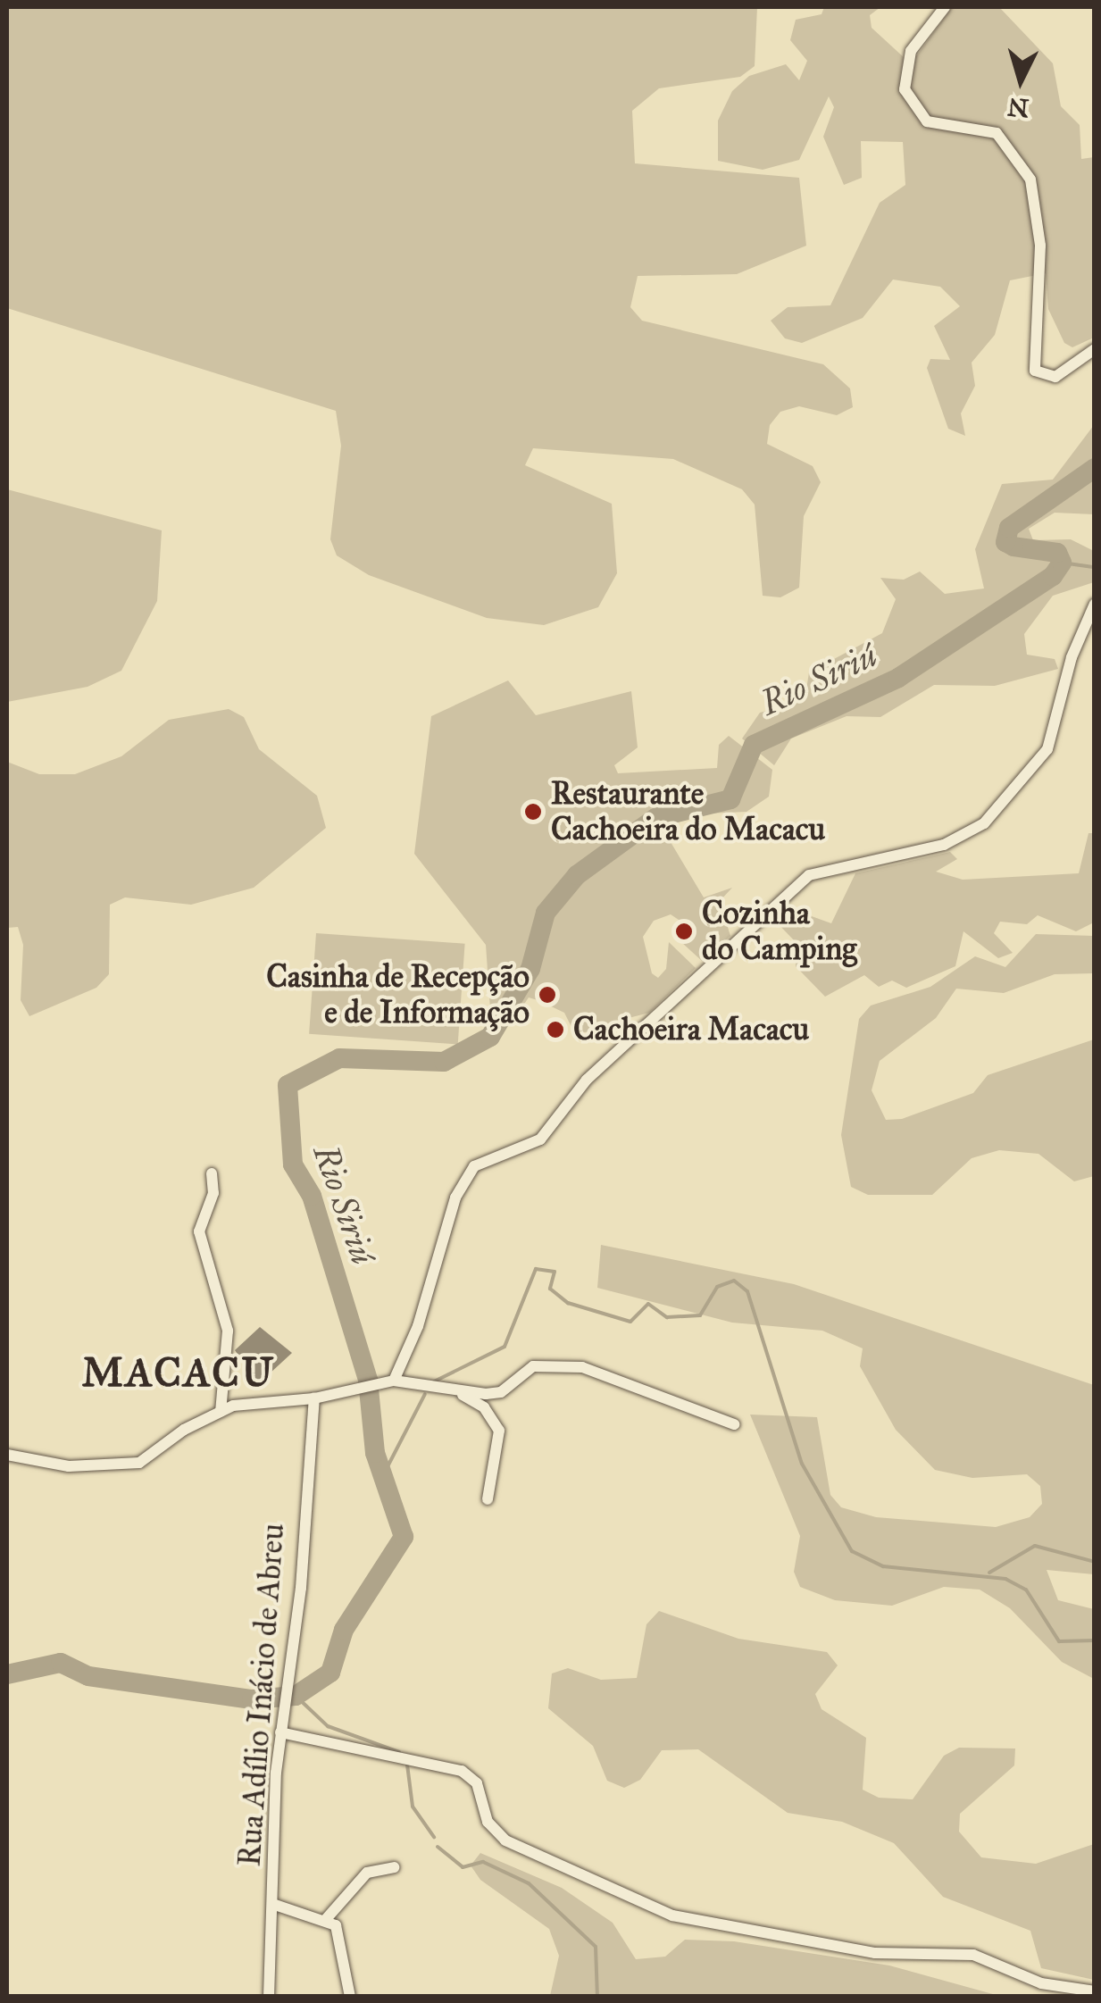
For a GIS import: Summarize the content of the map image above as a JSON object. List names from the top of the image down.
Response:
{
  "streets": {
    "street": ["Rua Adílio Inácio de Abreu"]
  },
  "districts": ["MACACU"],
  "water": ["Rio Siriú"],
  "places": [
    "Restaurante Cachoeira do Macacu",
    "Cozinha do Camping",
    "Casinha de Recepção e de Informação",
    "Cachoeira Macacu"
  ],
  "north": "bottom"
}
